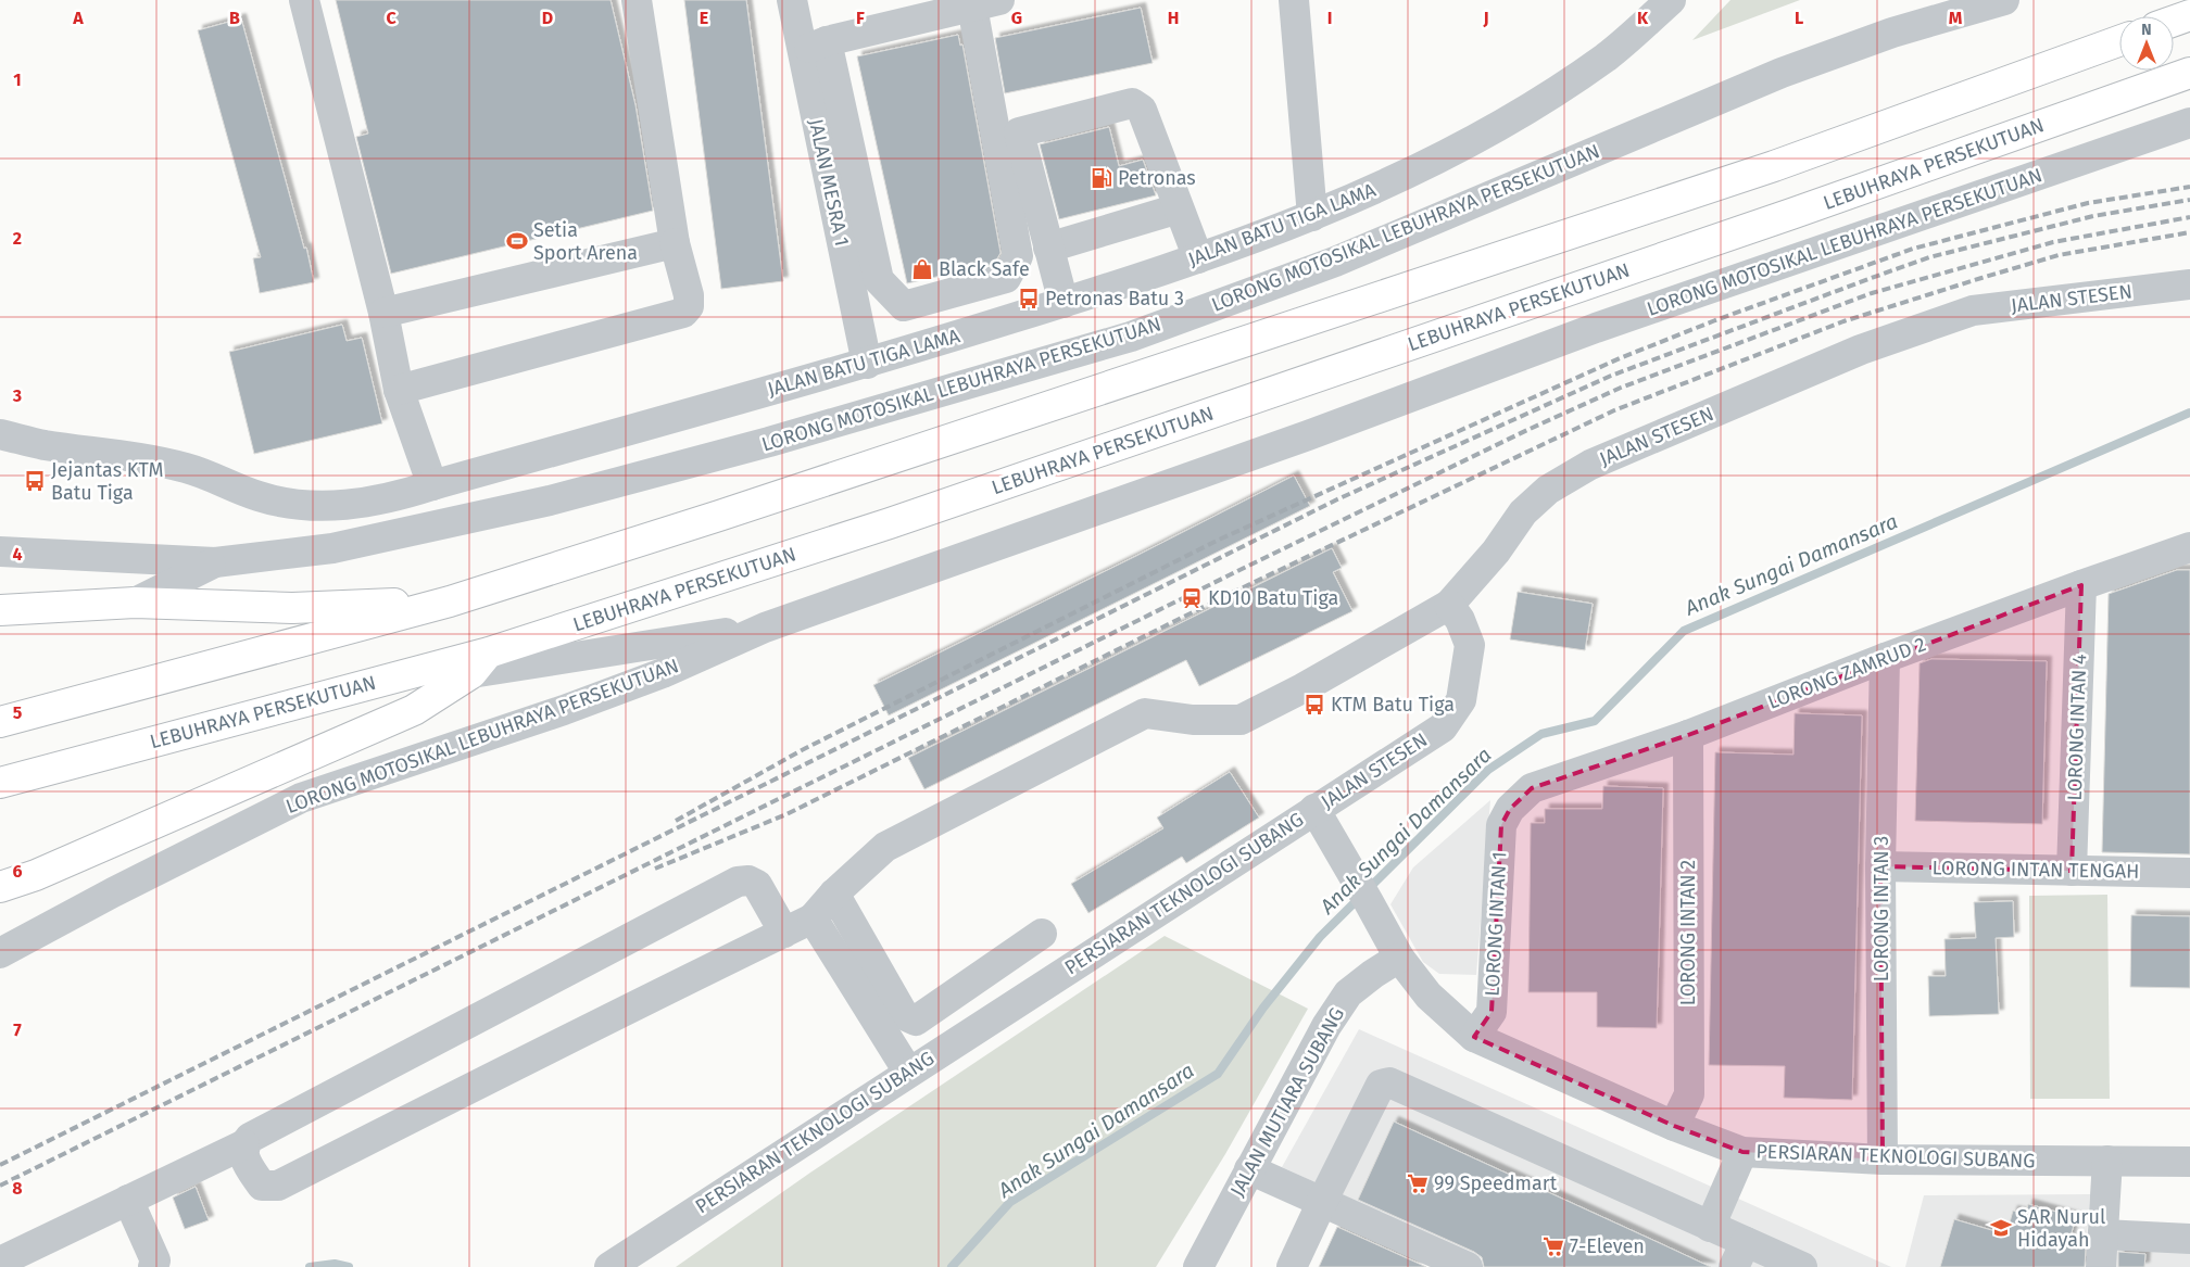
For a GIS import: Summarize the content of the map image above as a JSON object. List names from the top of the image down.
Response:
{
  "streets": {
    "highway": ["LEBUHRAYA PERSEKUTUAN"],
    "street": [
      "JALAN MESRA 1",
      "JALAN BATU TIGA LAMA",
      "LORONG MOTOSIKAL LEBUHRAYA PERSEKUTUAN",
      "JALAN STESEN",
      "LORONG ZAMRUD 2",
      "LORONG INTAN 4",
      "LORONG INTAN TENGAH",
      "PERSIARAN TEKNOLOGI SUBANG",
      "LORONG INTAN 3",
      "LORONG INTAN 1",
      "LORONG INTAN 2",
      "JALAN MUTIARA SUBANG"
    ]
  },
  "crossings": [
    ["LEBUHRAYA PERSEKUTUAN", "LORONG MOTOSIKAL LEBUHRAYA PERSEKUTUAN"],
    ["JALAN MESRA 1", "JALAN BATU TIGA LAMA"],
    ["JALAN STESEN", "PERSIARAN TEKNOLOGI SUBANG"],
    ["LORONG ZAMRUD 2", "LORONG INTAN 4"],
    ["LORONG ZAMRUD 2", "LORONG INTAN 3"],
    ["LORONG ZAMRUD 2", "LORONG INTAN 1"],
    ["LORONG ZAMRUD 2", "LORONG INTAN 2"],
    ["LORONG INTAN 4", "LORONG INTAN TENGAH"],
    ["LORONG INTAN TENGAH", "LORONG INTAN 3"],
    ["PERSIARAN TEKNOLOGI SUBANG", "LORONG INTAN 3"],
    ["PERSIARAN TEKNOLOGI SUBANG", "LORONG INTAN 1"],
    ["PERSIARAN TEKNOLOGI SUBANG", "LORONG INTAN 2"],
    ["PERSIARAN TEKNOLOGI SUBANG", "JALAN MUTIARA SUBANG"]
  ],
  "water": ["Anak Sungai Damansara"],
  "places": {
    "fuel station": ["Petronas"],
    "sports": ["Setia Sport Arena"],
    "shop": ["Black Safe"],
    "bus stop": ["Petronas Batu 3", "Jejantas KTM Batu Tiga", "KTM Batu Tiga"],
    "station": ["KD10 Batu Tiga"],
    "supermarket": ["99 Speedmart", "7-Eleven"],
    "school or university": ["SAR Nurul Hidayah"]
  },
  "north": "top",
  "grid": {
    "columns": [
      "A",
      "B",
      "C",
      "D",
      "E",
      "F",
      "G",
      "H",
      "I",
      "J",
      "K",
      "L",
      "M"
    ],
    "rows": [
      "1",
      "2",
      "3",
      "4",
      "5",
      "6",
      "7",
      "8"
    ]
  }
}
